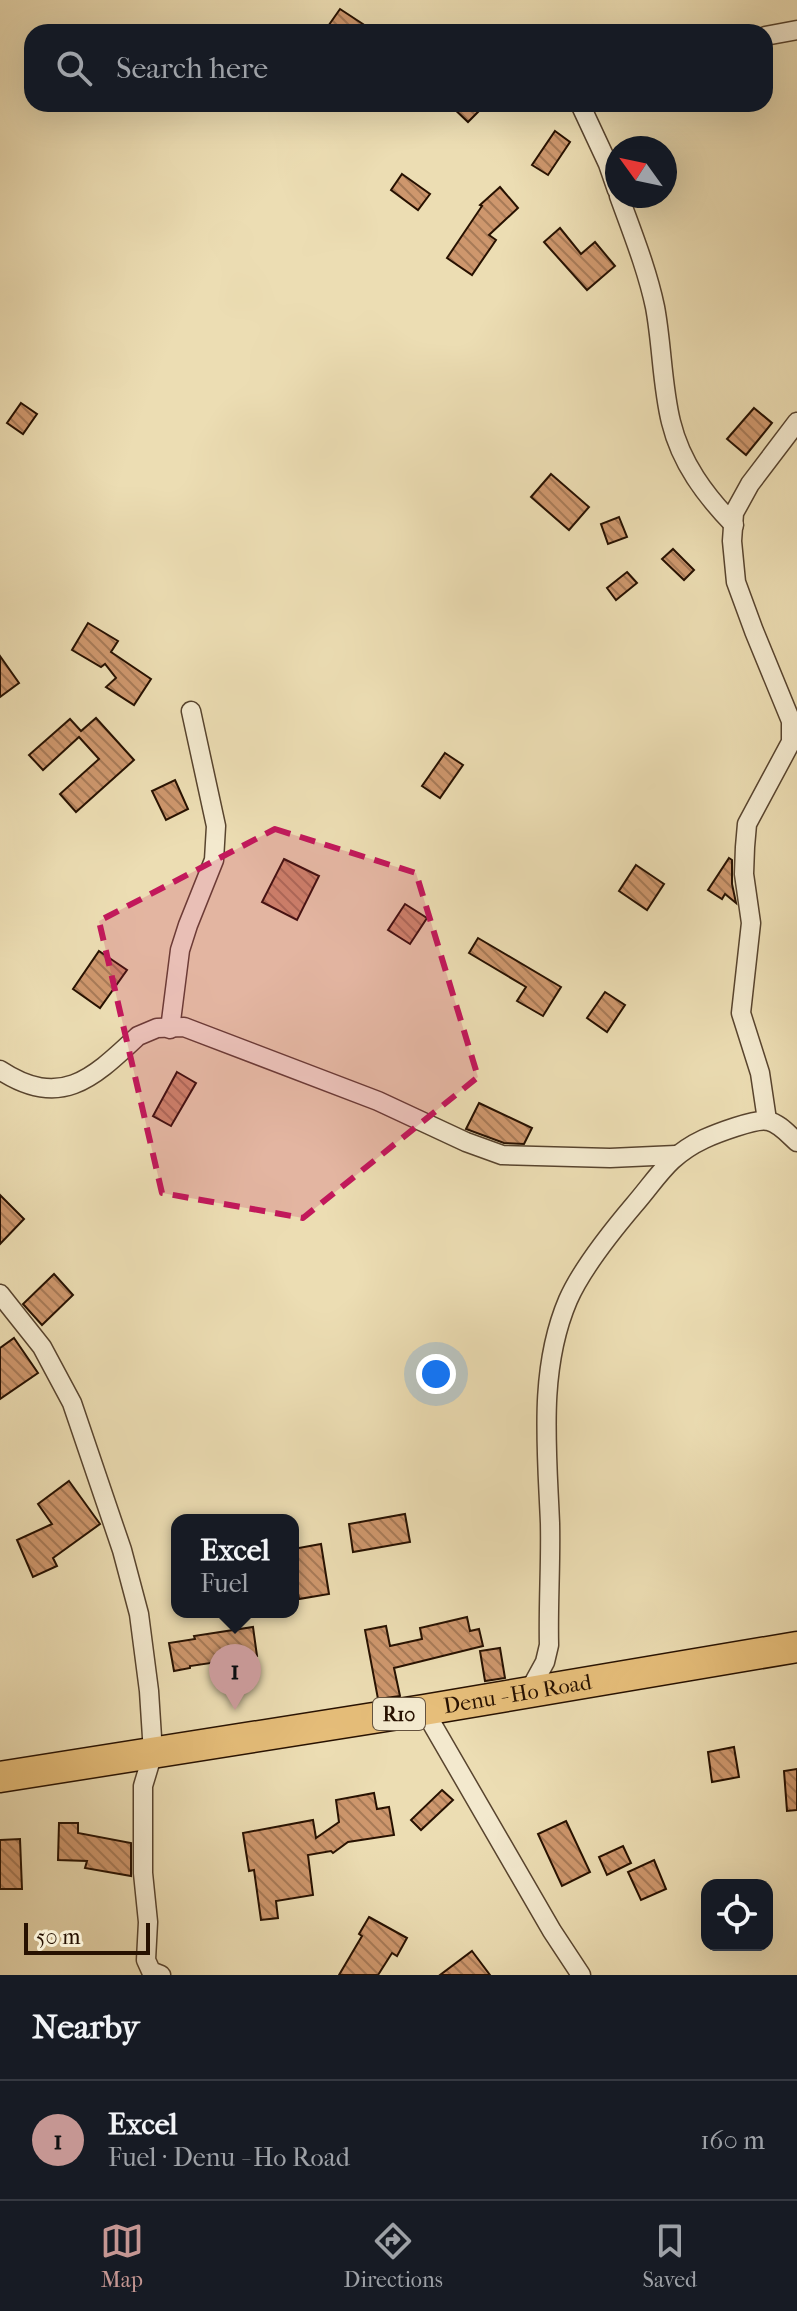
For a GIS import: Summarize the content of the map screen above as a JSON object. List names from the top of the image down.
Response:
{
  "streets": {
    "main road": ["Denu - Ho Road", "R10"]
  },
  "scale_bar": "50 m",
  "north": "top left",
  "page": {
    "search": "Search here",
    "popup": ["Excel", "Fuel"],
    "pins": "1",
    "scale": "50 m",
    "heading": "Nearby",
    "list": [
      {
        "mark": "1",
        "name": "Excel",
        "note": "Fuel · Denu - Ho Road",
        "value": "160 m"
      }
    ],
    "nav": ["Map", "Directions", "Saved"]
  }
}
